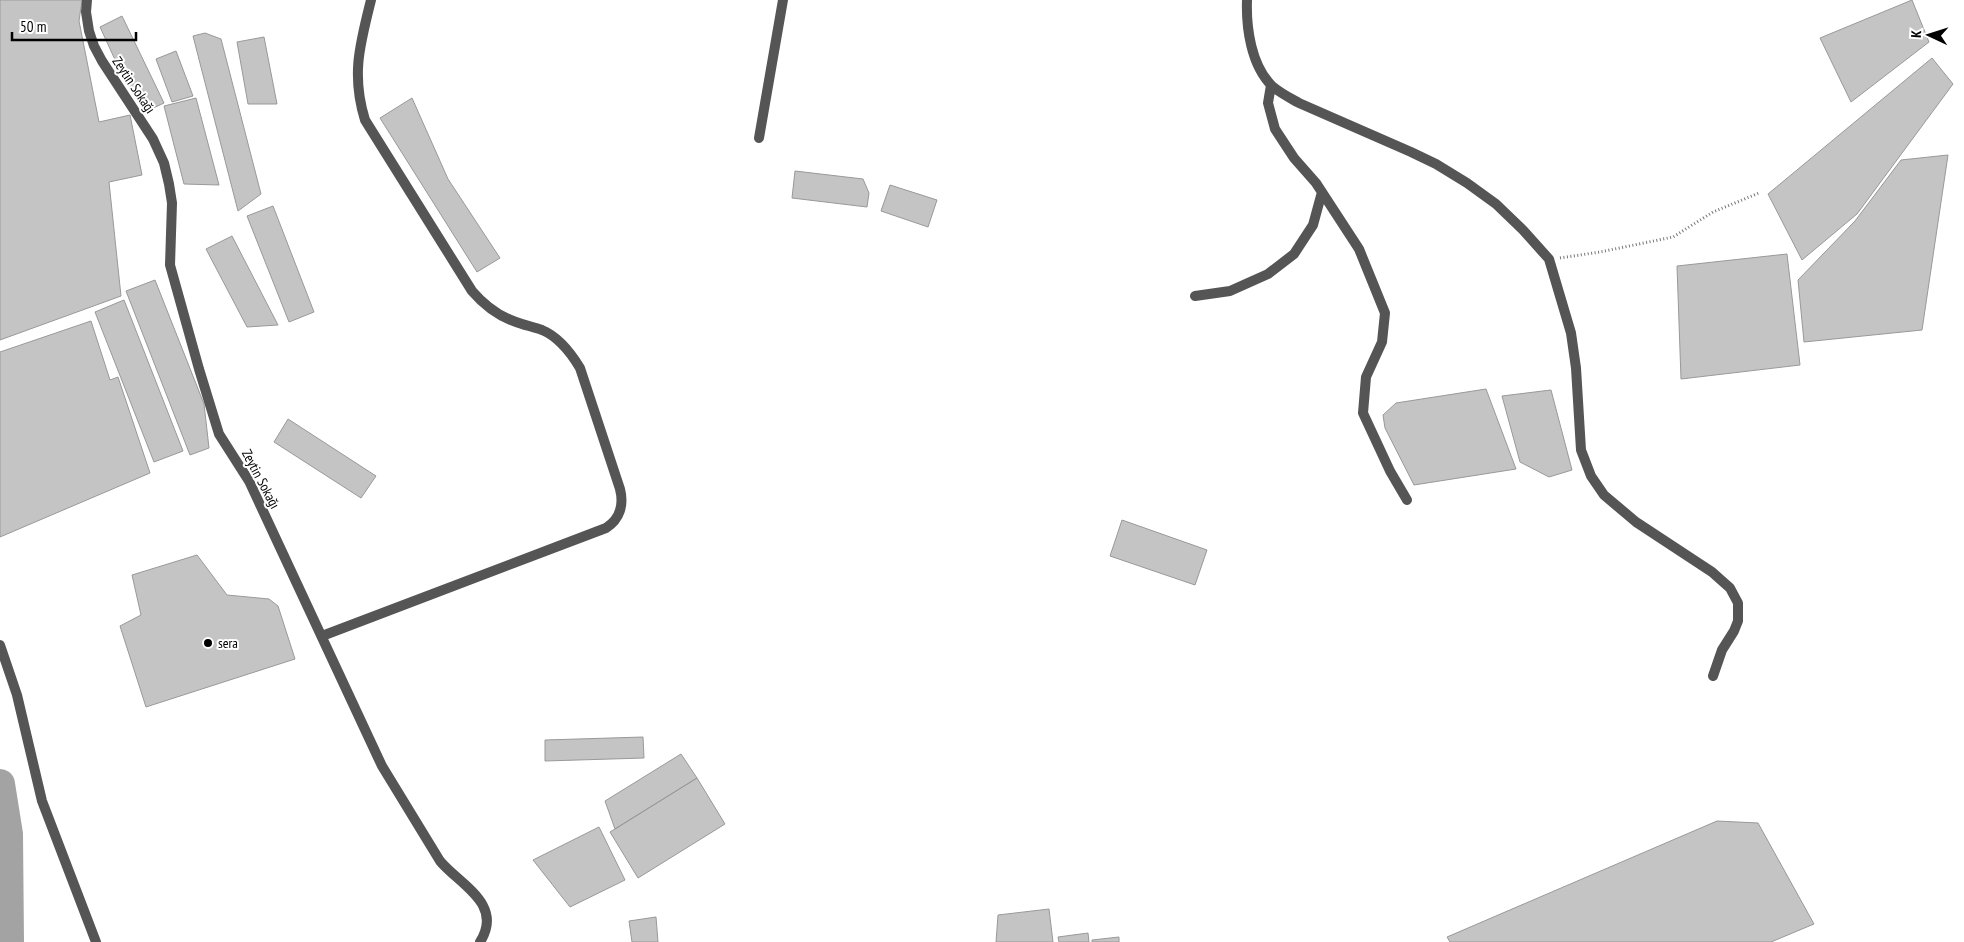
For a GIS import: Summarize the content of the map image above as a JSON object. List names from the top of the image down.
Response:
{
  "streets": {
    "street": ["Zeytin Sokağı"]
  },
  "places": ["sera"],
  "scale_bar": "50 m",
  "north": "left"
}
